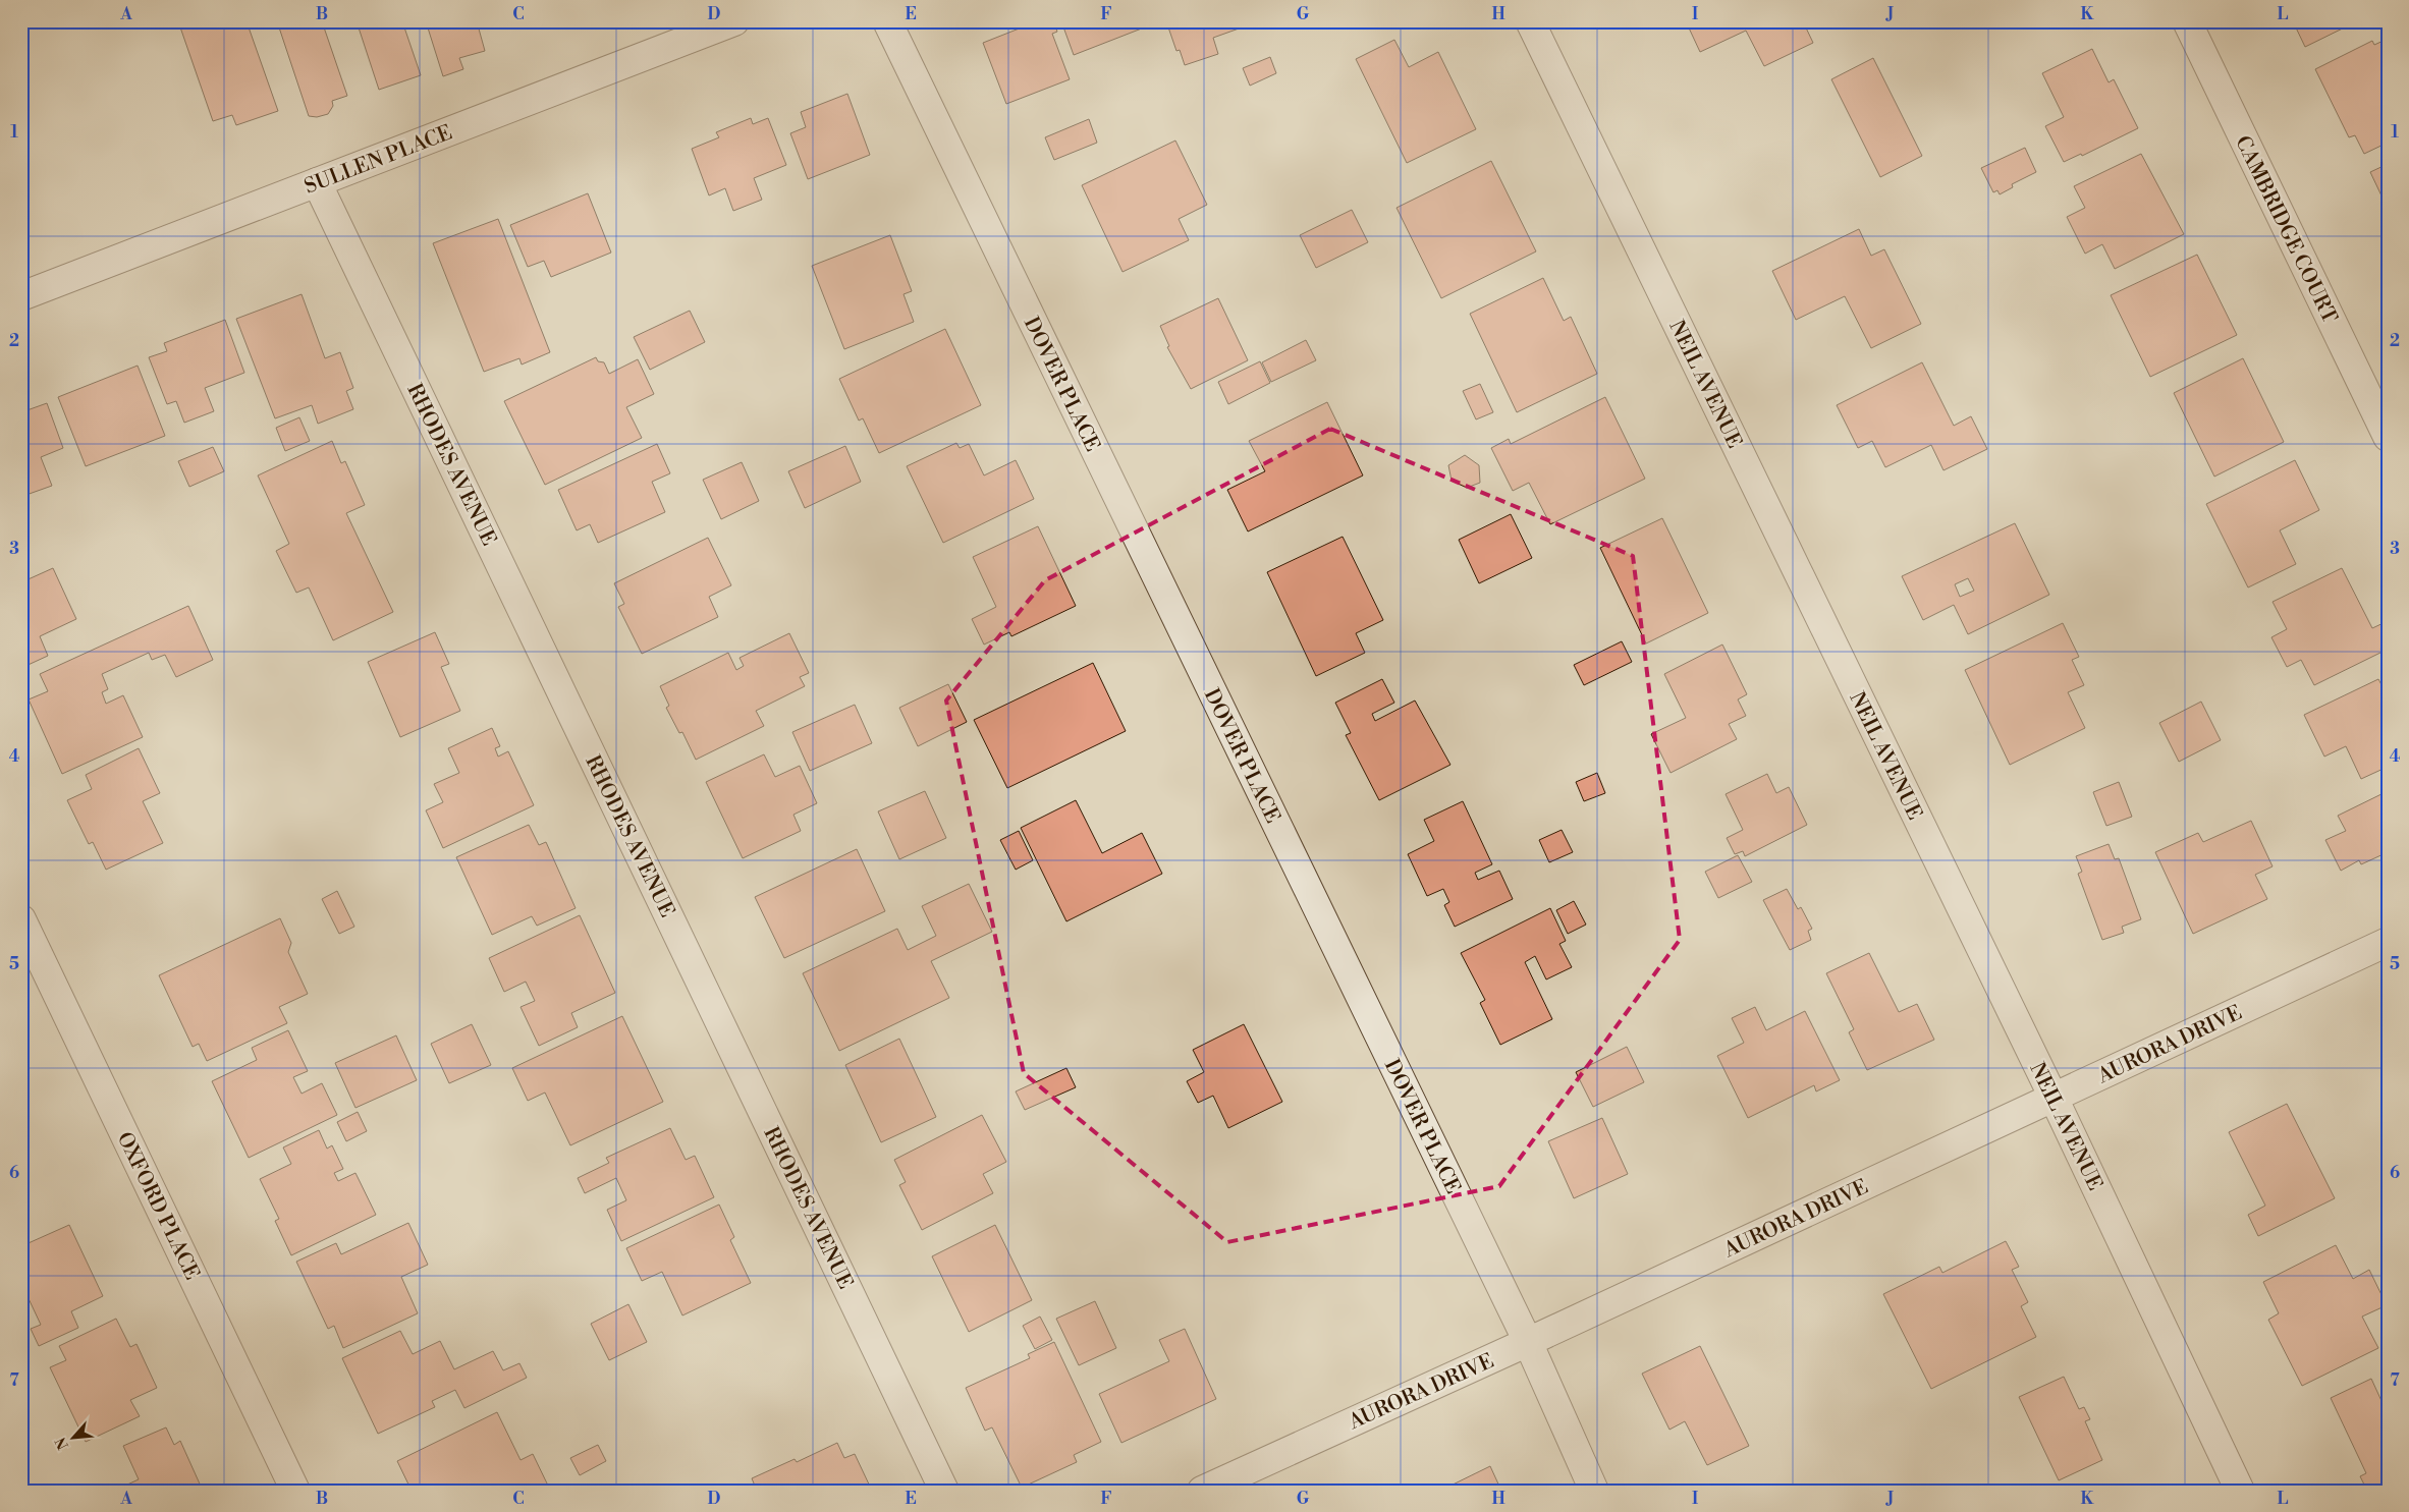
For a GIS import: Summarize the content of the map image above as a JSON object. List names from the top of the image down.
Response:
{
  "streets": {
    "street": [
      "SULLEN PLACE",
      "CAMBRIDGE COURT",
      "DOVER PLACE",
      "NEIL AVENUE",
      "RHODES AVENUE",
      "AURORA DRIVE",
      "OXFORD PLACE"
    ]
  },
  "crossings": [
    ["SULLEN PLACE", "RHODES AVENUE"],
    ["DOVER PLACE", "AURORA DRIVE"],
    ["NEIL AVENUE", "AURORA DRIVE"]
  ],
  "north": "bottom left",
  "grid": {
    "columns": [
      "A",
      "B",
      "C",
      "D",
      "E",
      "F",
      "G",
      "H",
      "I",
      "J",
      "K",
      "L"
    ],
    "rows": [
      "1",
      "2",
      "3",
      "4",
      "5",
      "6",
      "7"
    ]
  }
}
